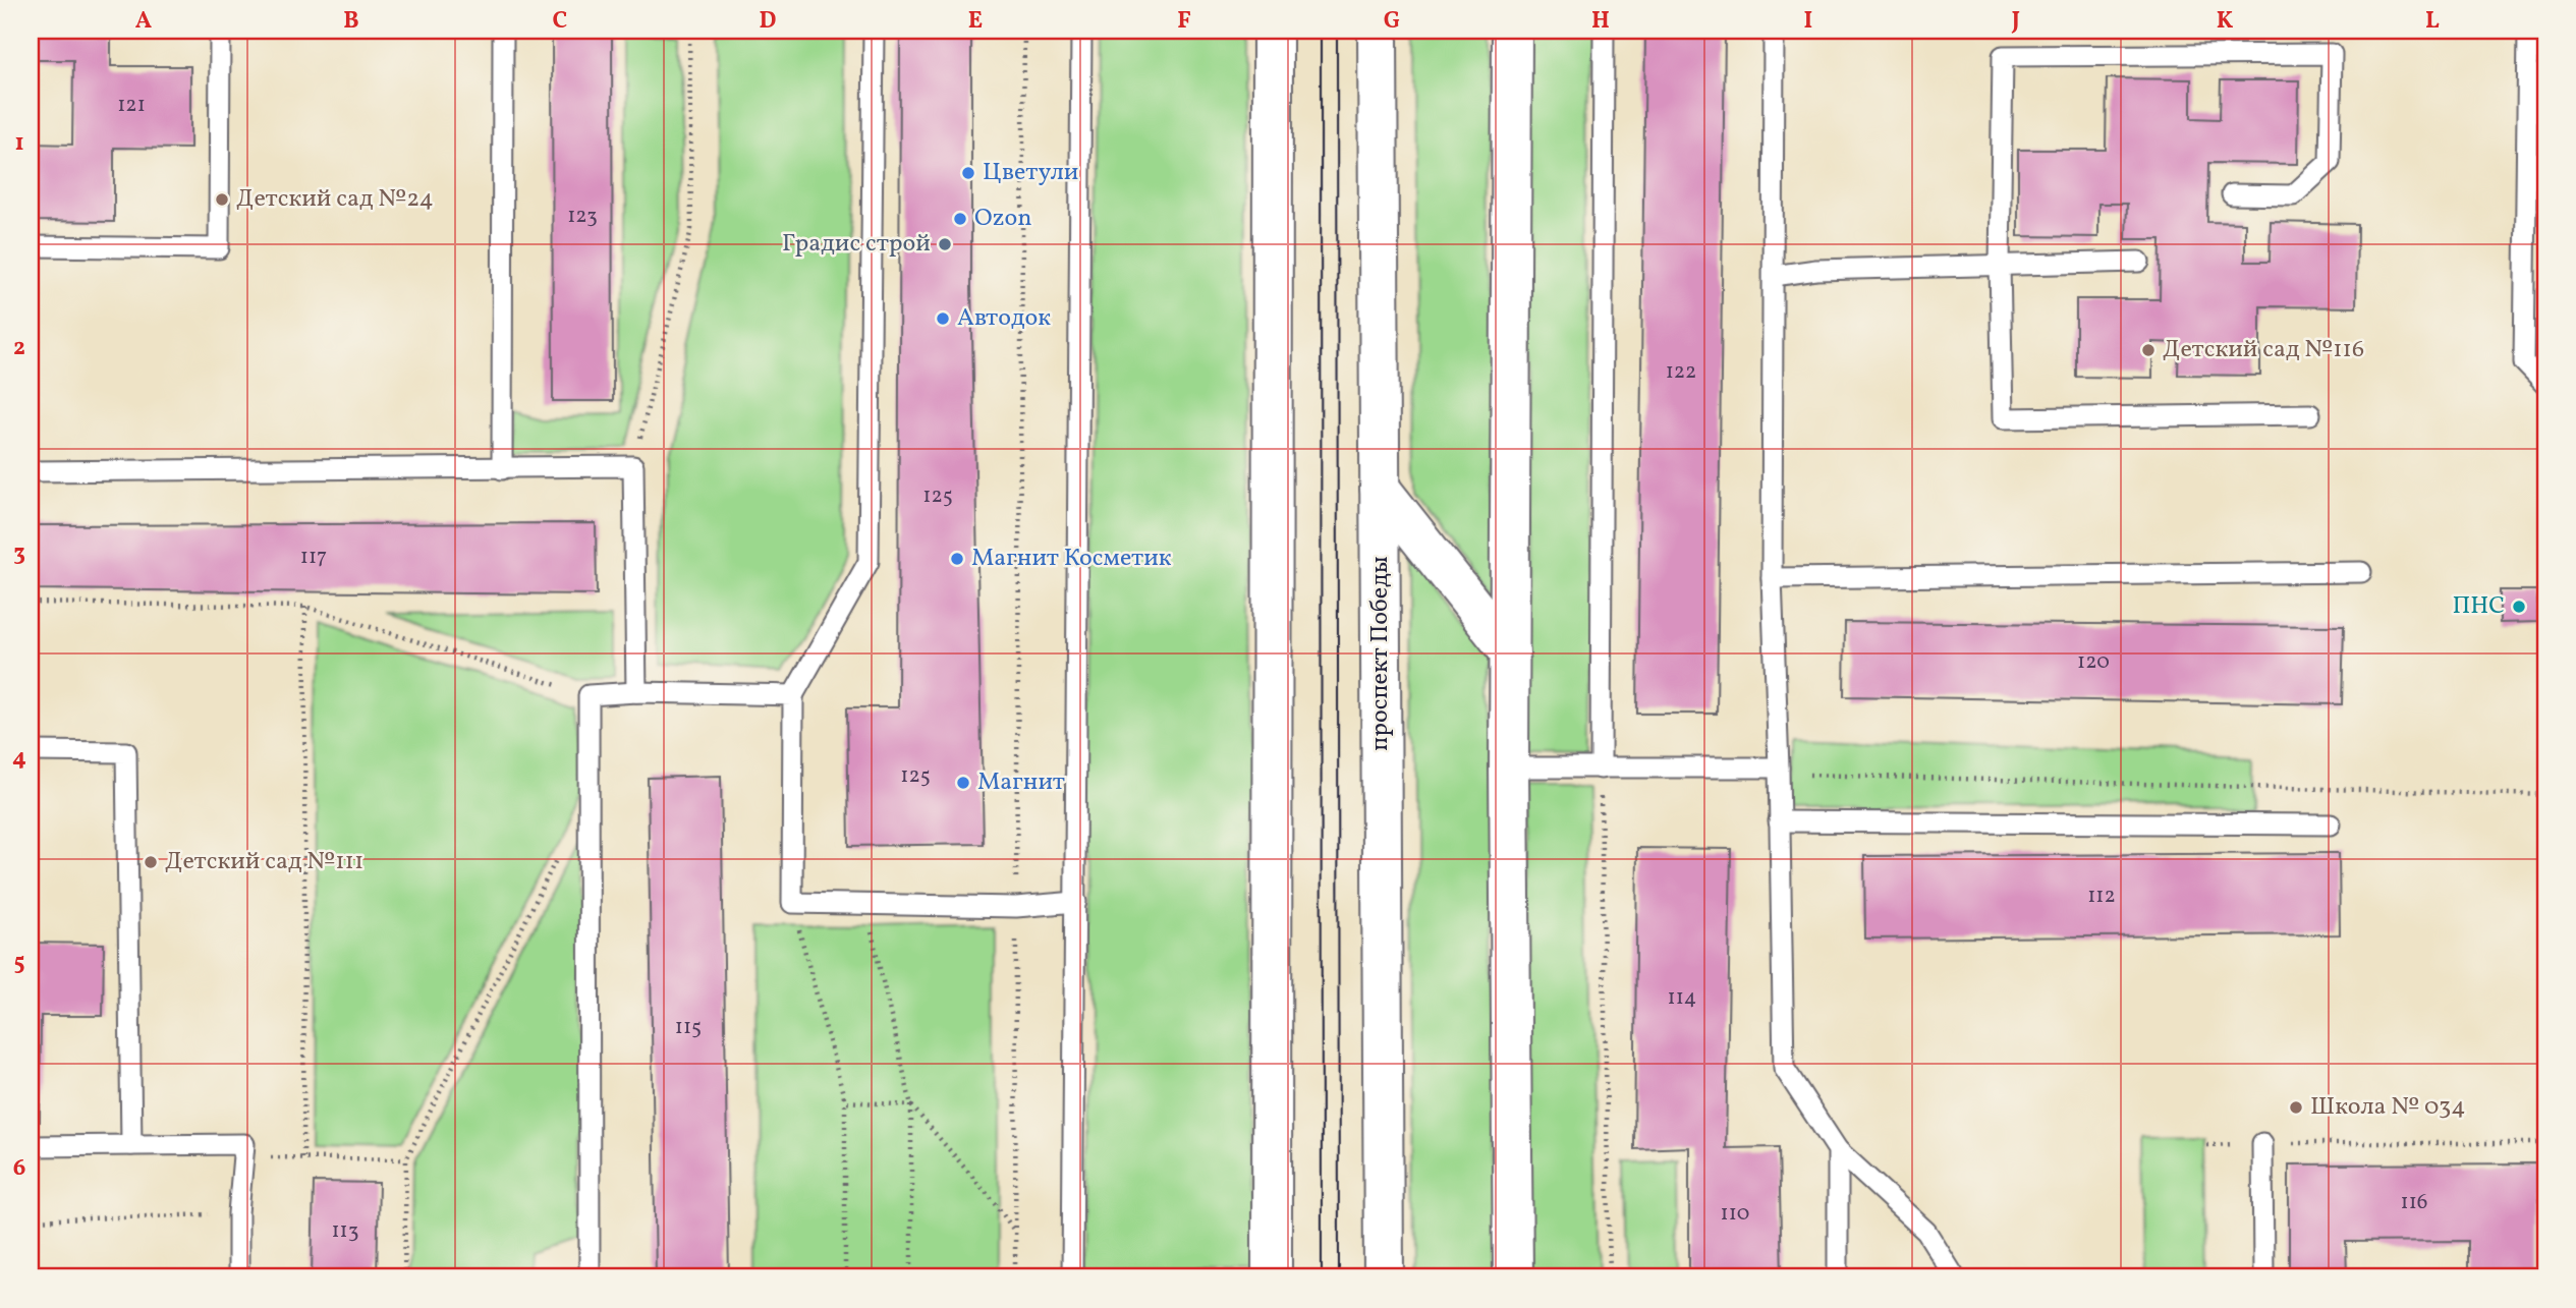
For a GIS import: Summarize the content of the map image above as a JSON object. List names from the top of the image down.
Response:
{
  "streets": {
    "main road": ["проспект Победы"]
  },
  "places": [
    "Цветули",
    "Детский сад №24",
    "Ozon",
    "Градис строй",
    "Автодок",
    "Детский сад №116",
    "Магнит Косметик",
    "ПНС",
    "Магнит",
    "Детский сад №111",
    "Школа № 034"
  ],
  "house_numbers": [
    "121",
    "123",
    "122",
    "125",
    "117",
    "120",
    "125",
    "112",
    "114",
    "115",
    "116",
    "110",
    "113"
  ],
  "grid": {
    "columns": [
      "A",
      "B",
      "C",
      "D",
      "E",
      "F",
      "G",
      "H",
      "I",
      "J",
      "K",
      "L"
    ],
    "rows": [
      "1",
      "2",
      "3",
      "4",
      "5",
      "6"
    ]
  }
}
